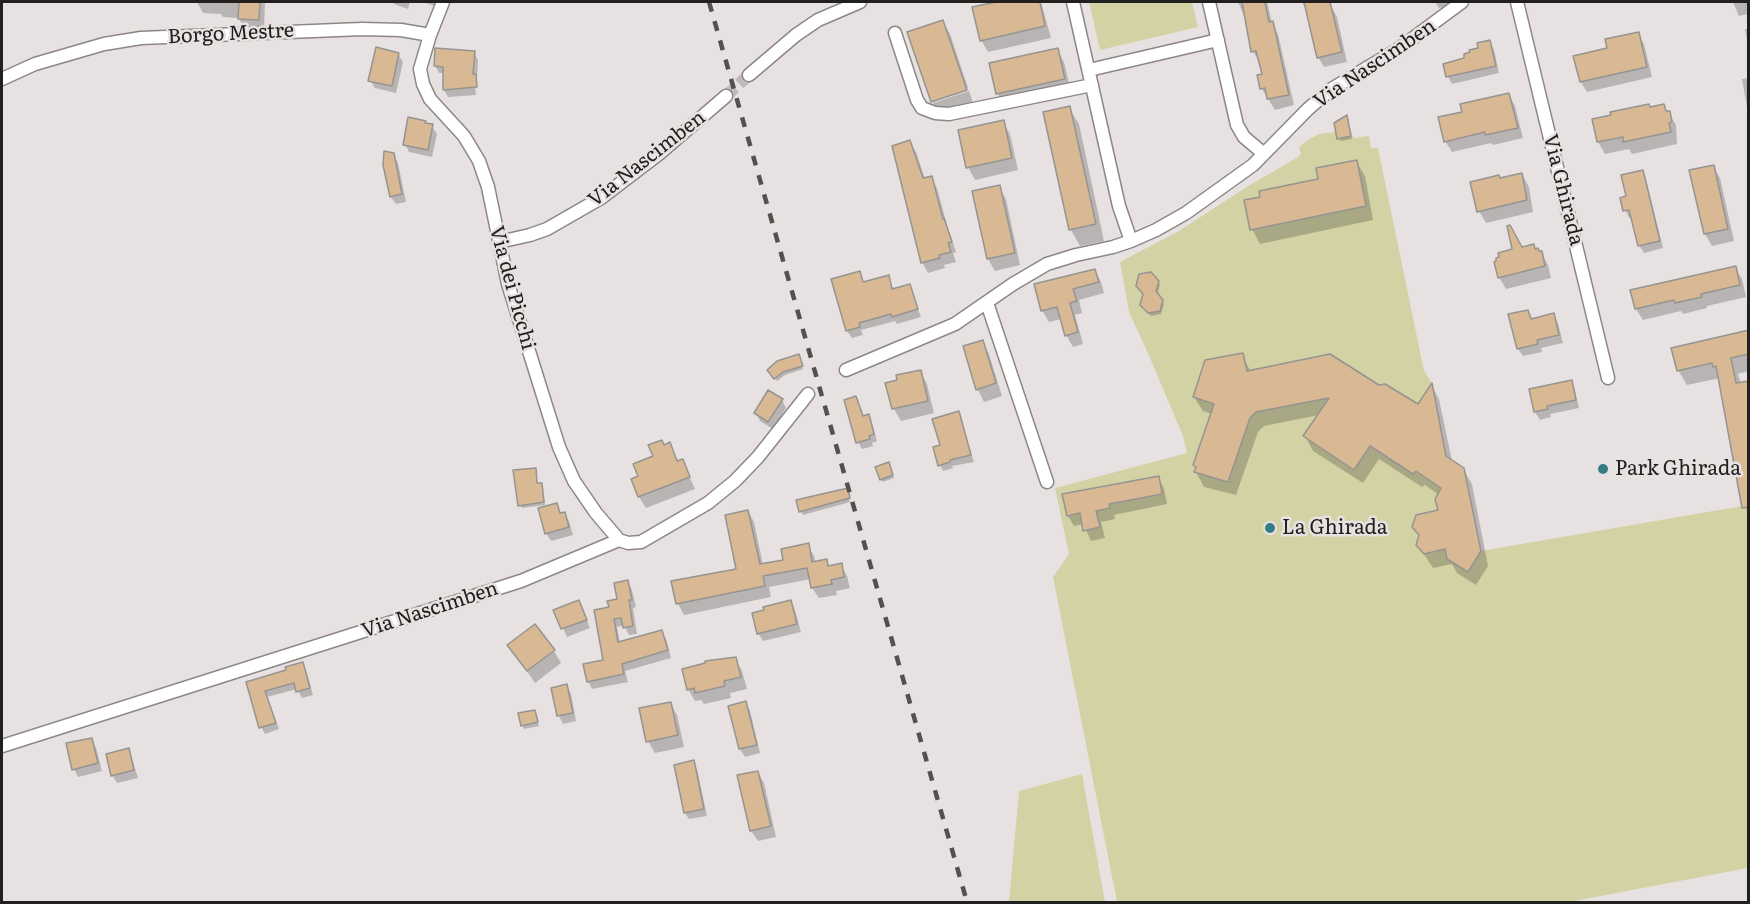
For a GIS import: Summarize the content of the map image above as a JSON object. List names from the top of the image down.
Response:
{
  "streets": {
    "street": [
      "Borgo Mestre",
      "Via Nascimben",
      "Via Ghirada",
      "Via dei Picchi"
    ]
  },
  "crossings": [
    ["Borgo Mestre", "Via dei Picchi"],
    ["Via Nascimben", "Via dei Picchi"]
  ],
  "places": ["Park Ghirada", "La Ghirada"]
}
